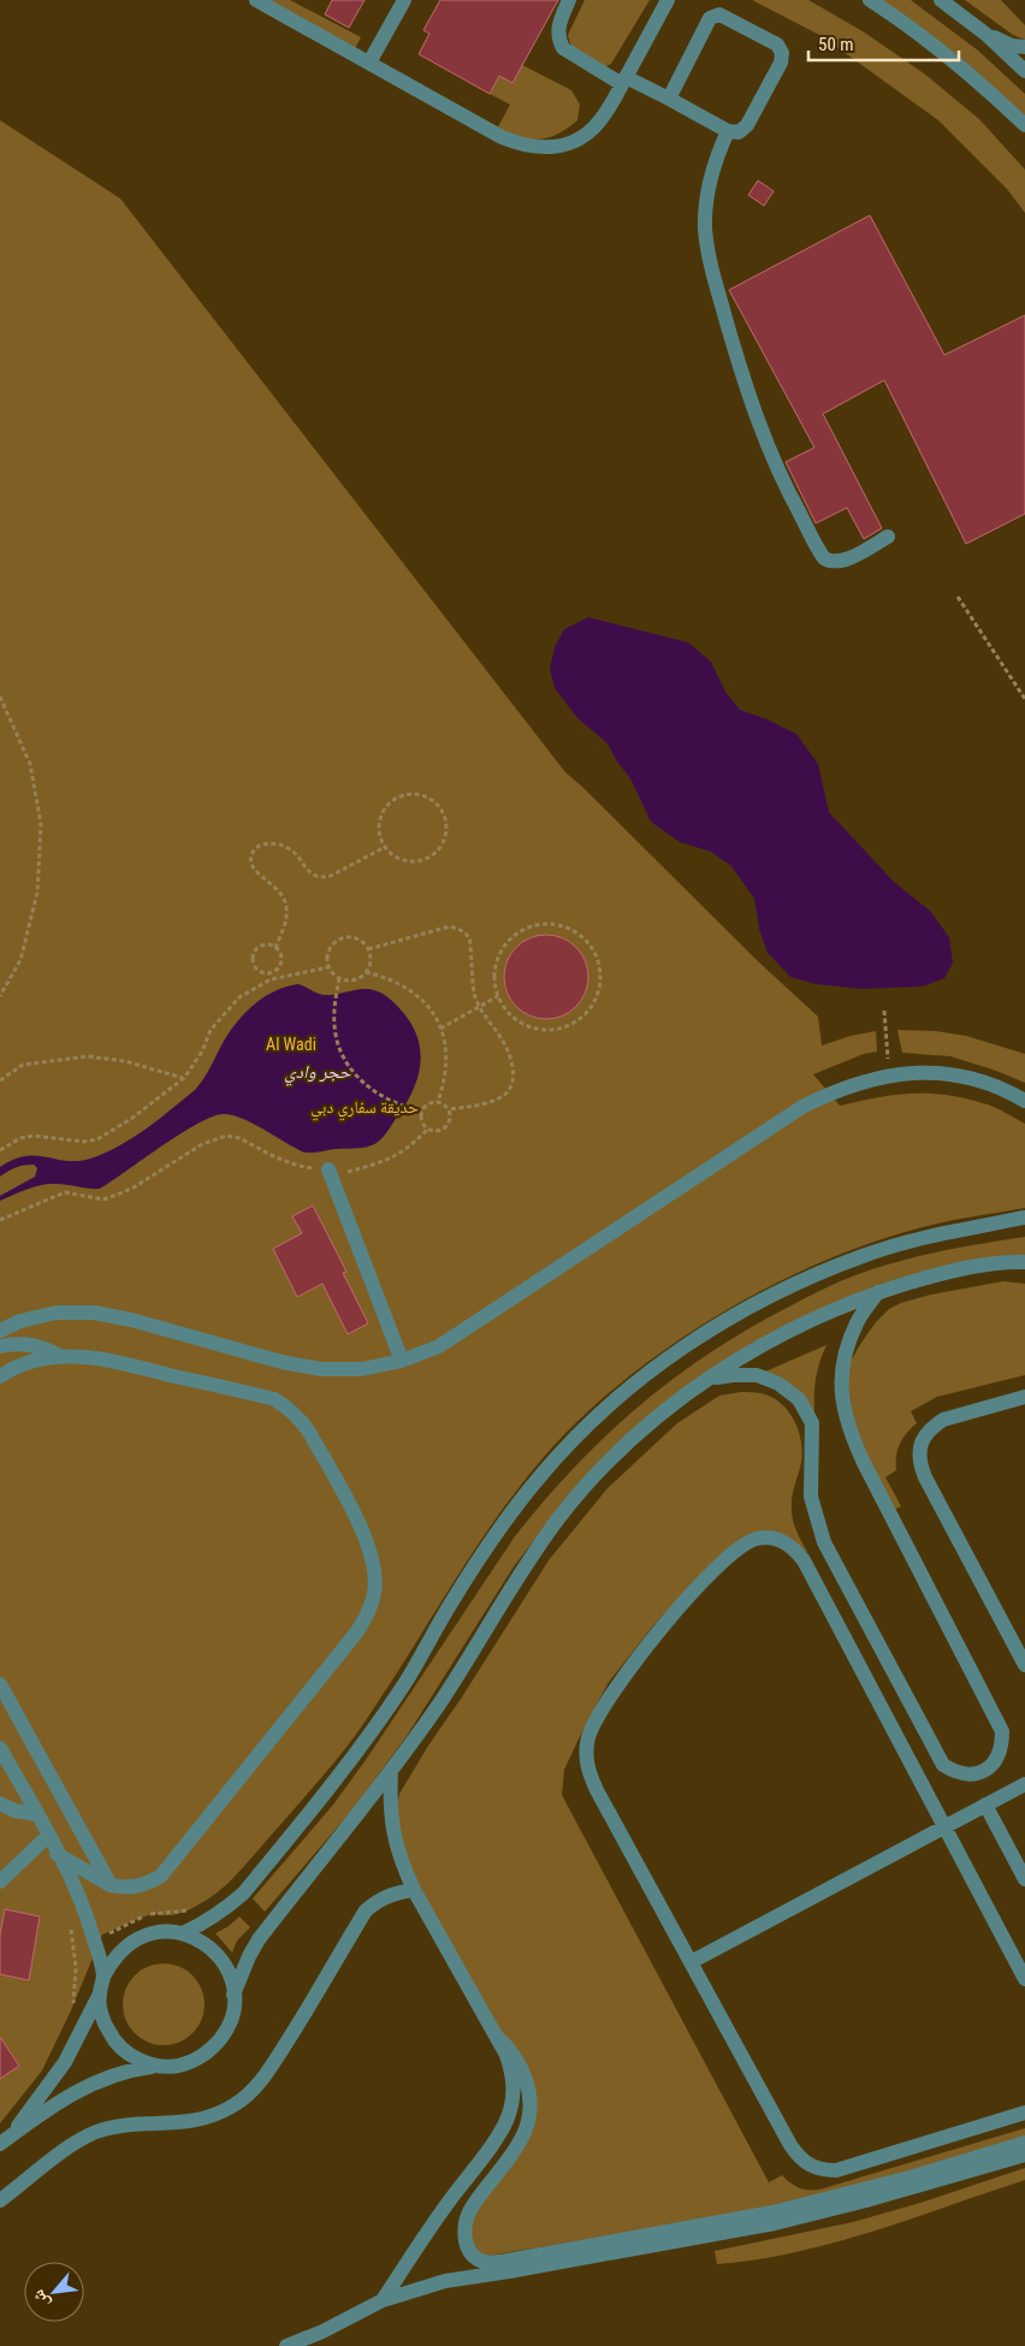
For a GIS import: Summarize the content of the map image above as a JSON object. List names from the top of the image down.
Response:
{
  "water": ["حجر وادي"],
  "parks": ["Al Wadi", "حديقة سفاري دبي"],
  "scale_bar": "50 m",
  "north": "bottom left"
}
